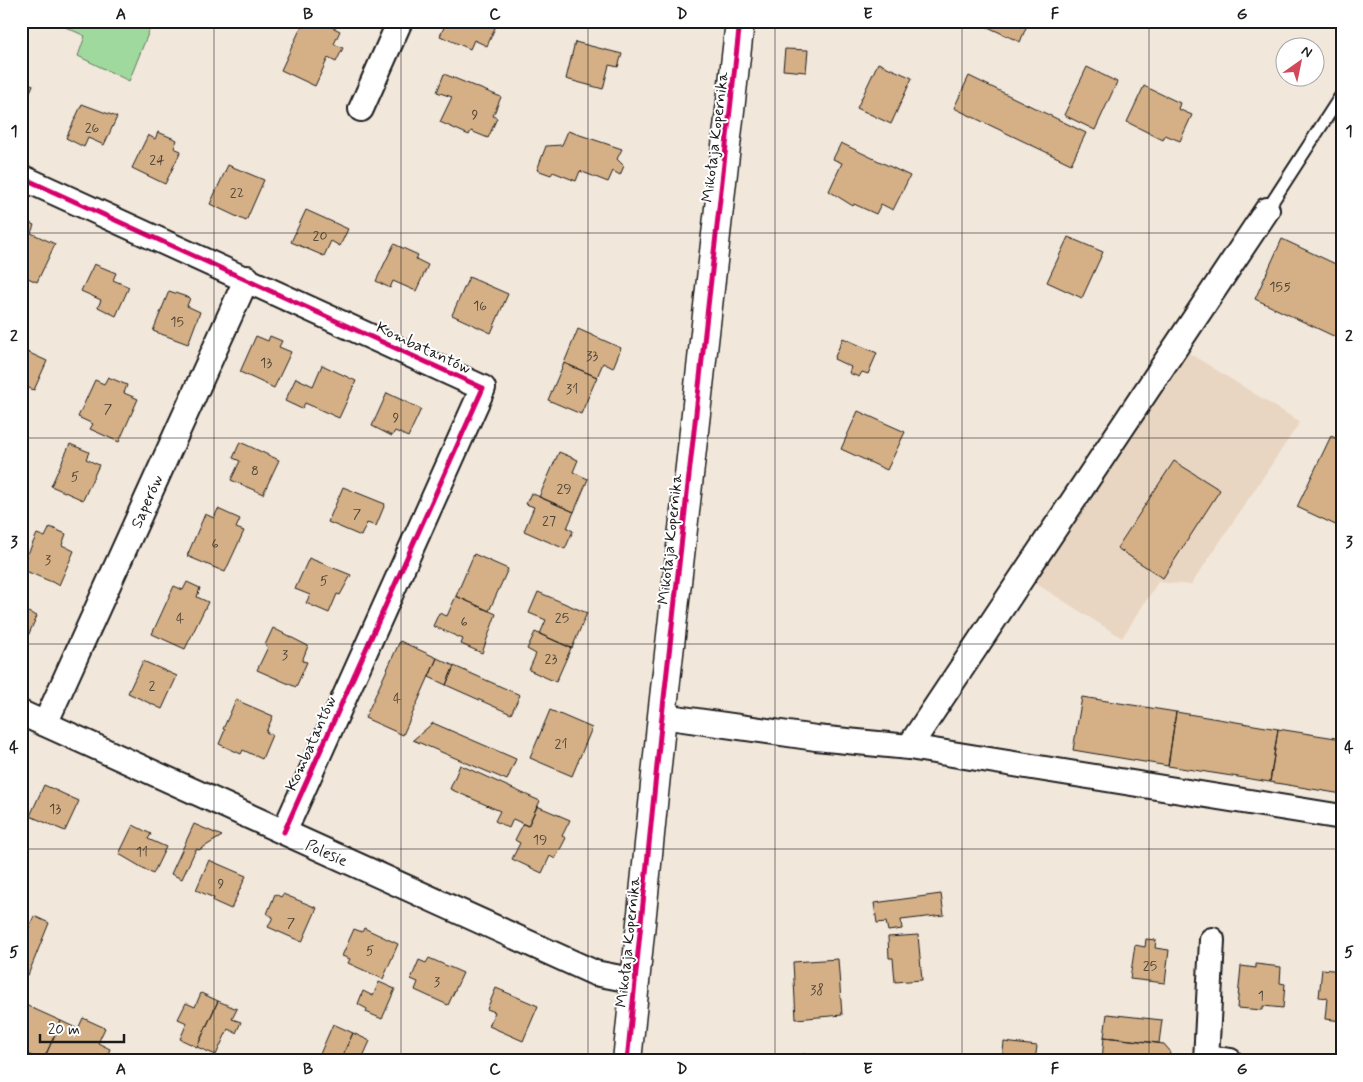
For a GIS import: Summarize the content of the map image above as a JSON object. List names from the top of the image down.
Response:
{
  "streets": {
    "street": [
      "Mikołaja Kopernika",
      "Kombatantów",
      "Saperów",
      "Polesie"
    ]
  },
  "crossings": [
    ["Mikołaja Kopernika", "Polesie"],
    ["Kombatantów", "Saperów"],
    ["Kombatantów", "Polesie"],
    ["Saperów", "Polesie"]
  ],
  "house_numbers": [
    "9",
    "26",
    "24",
    "22",
    "20",
    "155",
    "16",
    "15",
    "33",
    "13",
    "31",
    "7",
    "9",
    "8",
    "5",
    "29",
    "7",
    "27",
    "6",
    "3",
    "5",
    "25",
    "4",
    "6",
    "3",
    "23",
    "2",
    "4",
    "21",
    "13",
    "19",
    "11",
    "9",
    "7",
    "5",
    "25",
    "3",
    "38",
    "1"
  ],
  "scale_bar": "20 m",
  "north": "top right",
  "grid": {
    "columns": [
      "A",
      "B",
      "C",
      "D",
      "E",
      "F",
      "G"
    ],
    "rows": [
      "1",
      "2",
      "3",
      "4",
      "5"
    ]
  }
}
